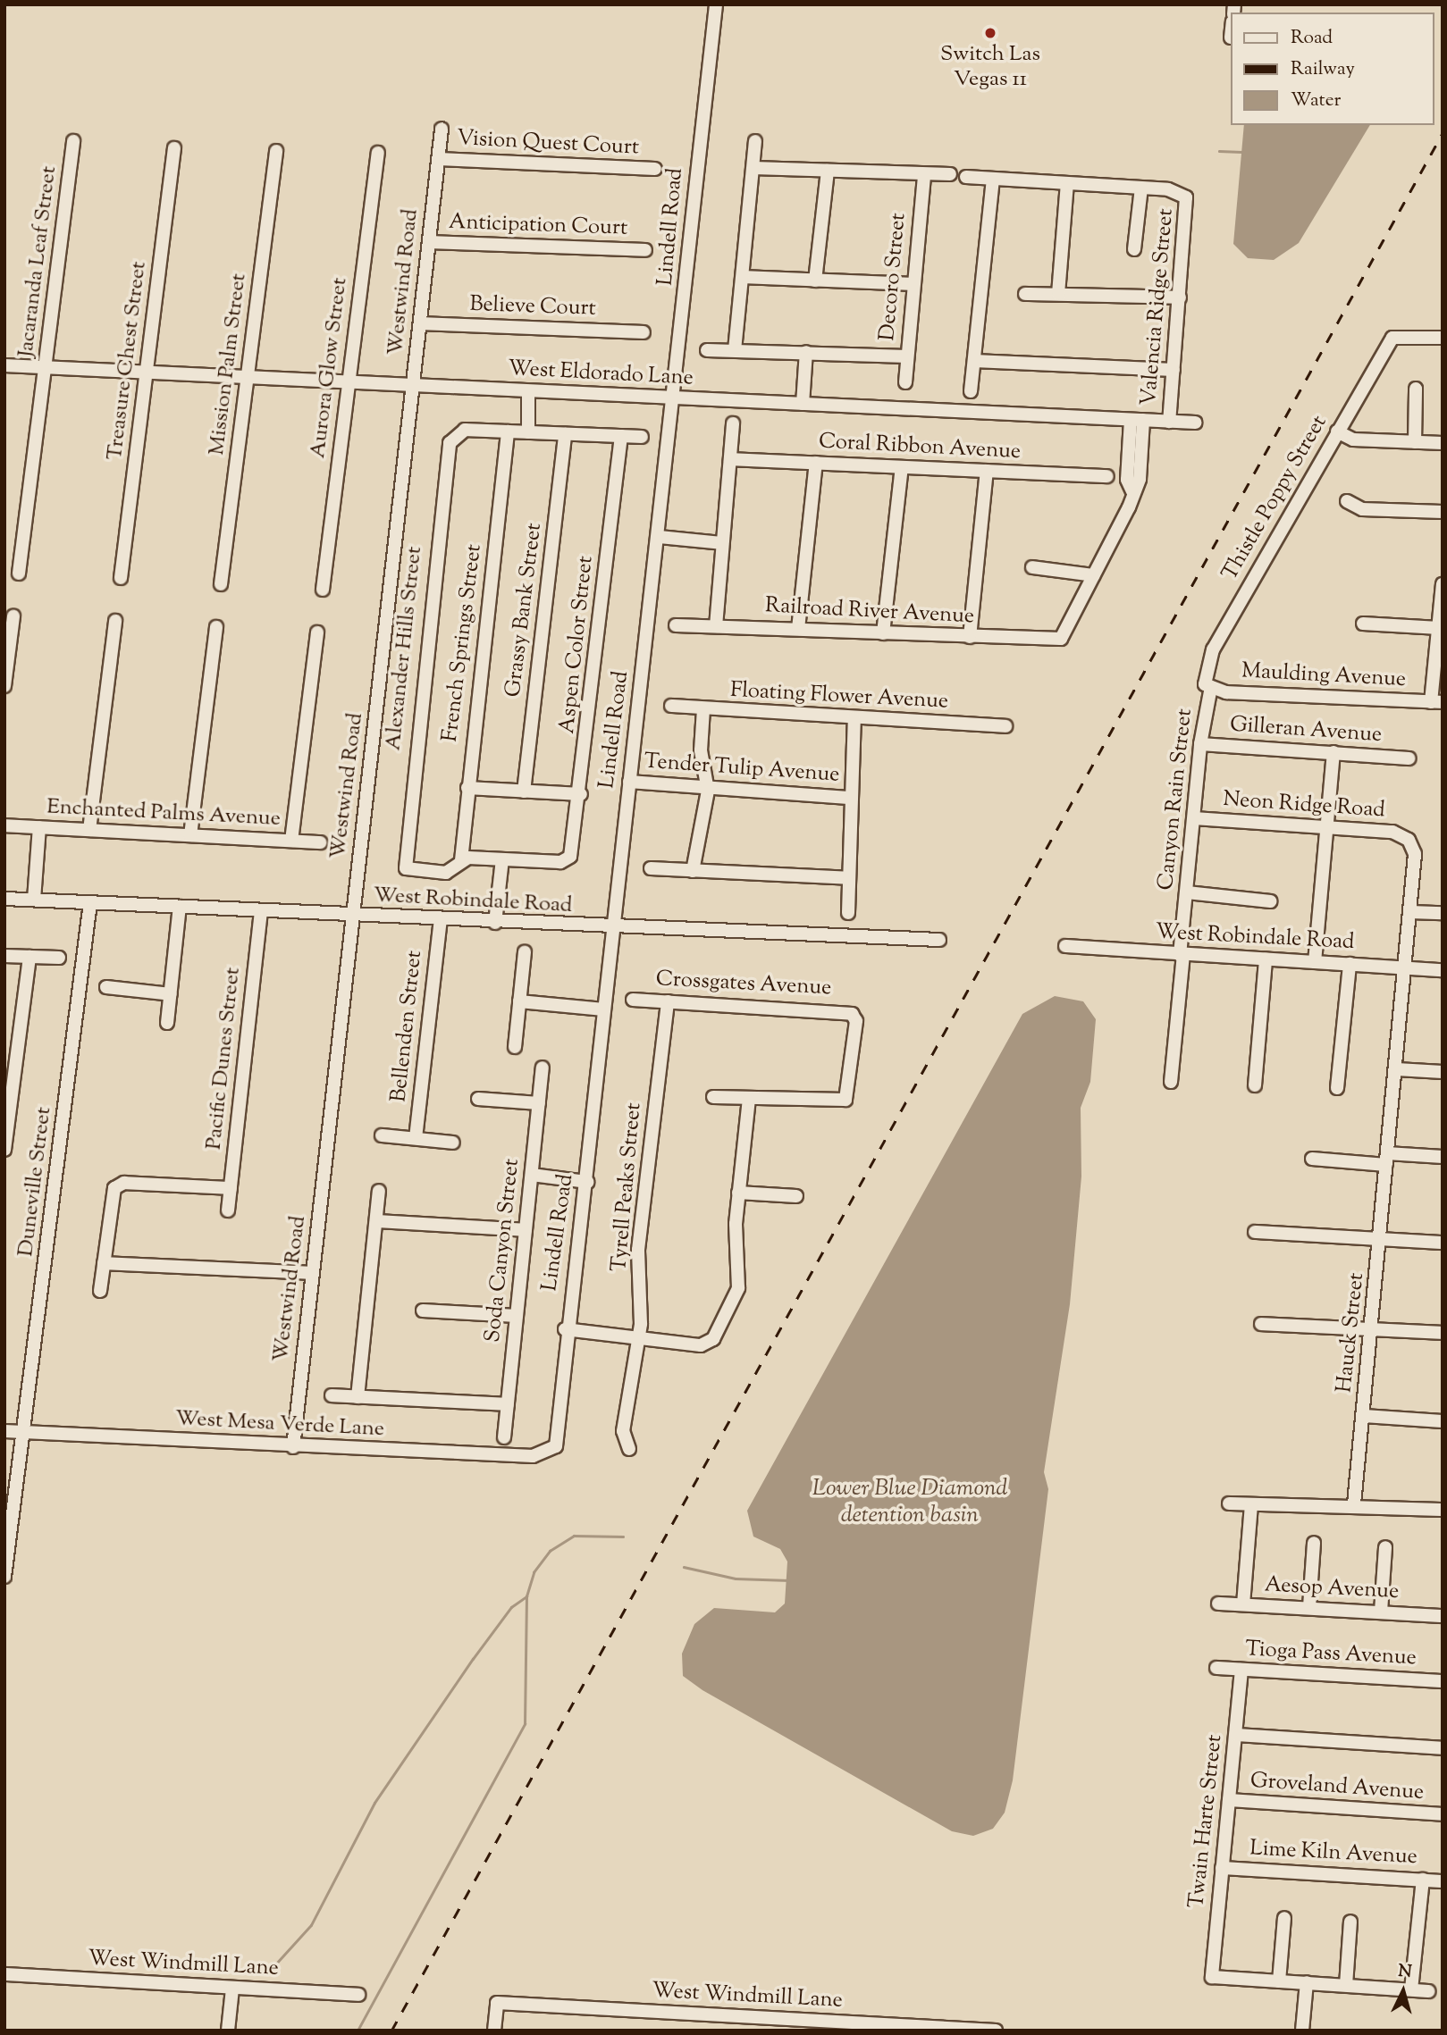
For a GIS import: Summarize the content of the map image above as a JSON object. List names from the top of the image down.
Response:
{
  "streets": {
    "street": [
      "Vision Quest Court",
      "Anticipation Court",
      "Lindell Road",
      "Jacaranda Leaf Street",
      "Decoro Street",
      "Westwind Road",
      "Believe Court",
      "Valencia Ridge Street",
      "Treasure Chest Street",
      "Mission Palm Street",
      "Aurora Glow Street",
      "West Eldorado Lane",
      "Coral Ribbon Avenue",
      "Thistle Poppy Street",
      "Grassy Bank Street",
      "Railroad River Avenue",
      "French Springs Street",
      "Aspen Color Street",
      "Alexander Hills Street",
      "Maulding Avenue",
      "Floating Flower Avenue",
      "Gilleran Avenue",
      "Tender Tulip Avenue",
      "Canyon Rain Street",
      "Neon Ridge Road",
      "Enchanted Palms Avenue",
      "West Robindale Road",
      "Crossgates Avenue",
      "Bellenden Street",
      "Pacific Dunes Street",
      "Duneville Street",
      "Tyrell Peaks Street",
      "Soda Canyon Street",
      "Hauck Street",
      "West Mesa Verde Lane",
      "Aesop Avenue",
      "Tioga Pass Avenue",
      "Groveland Avenue",
      "Twain Harte Street",
      "Lime Kiln Avenue",
      "West Windmill Lane"
    ]
  },
  "crossings": [
    ["Vision Quest Court", "Westwind Road"],
    ["Anticipation Court", "Westwind Road"],
    ["Lindell Road", "West Eldorado Lane"],
    ["Lindell Road", "Tender Tulip Avenue"],
    ["Lindell Road", "West Robindale Road"],
    ["Lindell Road", "West Mesa Verde Lane"],
    ["Jacaranda Leaf Street", "West Eldorado Lane"],
    ["Westwind Road", "Believe Court"],
    ["Westwind Road", "West Eldorado Lane"],
    ["Westwind Road", "West Robindale Road"],
    ["Westwind Road", "West Mesa Verde Lane"],
    ["Valencia Ridge Street", "West Eldorado Lane"],
    ["Treasure Chest Street", "West Eldorado Lane"],
    ["Mission Palm Street", "West Eldorado Lane"],
    ["Aurora Glow Street", "West Eldorado Lane"],
    ["Thistle Poppy Street", "Maulding Avenue"],
    ["Thistle Poppy Street", "Canyon Rain Street"],
    ["French Springs Street", "Alexander Hills Street"],
    ["Maulding Avenue", "Canyon Rain Street"],
    ["Gilleran Avenue", "Canyon Rain Street"],
    ["Canyon Rain Street", "Neon Ridge Road"],
    ["Canyon Rain Street", "West Robindale Road"],
    ["Neon Ridge Road", "Hauck Street"],
    ["West Robindale Road", "Bellenden Street"],
    ["West Robindale Road", "Pacific Dunes Street"],
    ["West Robindale Road", "Duneville Street"],
    ["West Robindale Road", "Hauck Street"],
    ["Crossgates Avenue", "Tyrell Peaks Street"],
    ["Duneville Street", "West Mesa Verde Lane"],
    ["Tioga Pass Avenue", "Twain Harte Street"],
    ["Groveland Avenue", "Twain Harte Street"],
    ["Twain Harte Street", "Lime Kiln Avenue"]
  ],
  "water": ["Lower Blue Diamond detention basin"],
  "places": ["Switch Las Vegas 11"],
  "legend": ["Road", "Railway", "Water"],
  "north": "top"
}
